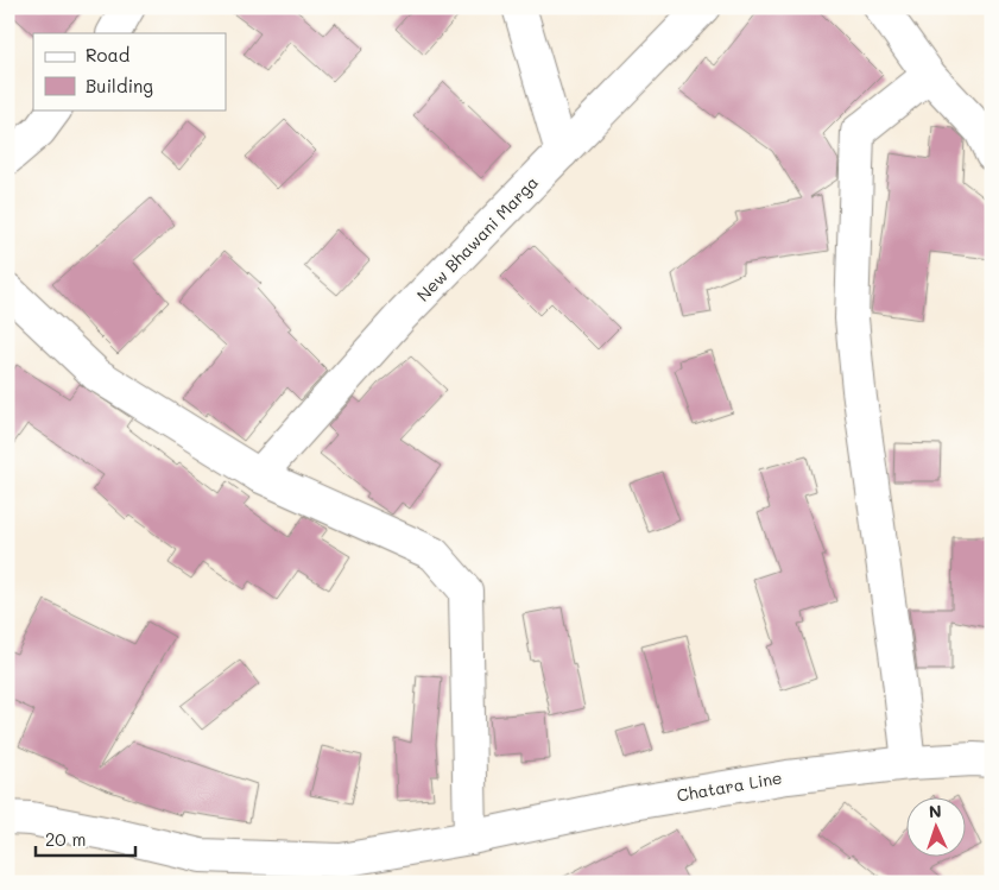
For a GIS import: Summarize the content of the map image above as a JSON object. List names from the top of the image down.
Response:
{
  "streets": {
    "street": ["New Bhawani Marga", "Chatara Line"]
  },
  "legend": ["Road", "Building"],
  "scale_bar": "20 m",
  "north": "top"
}
